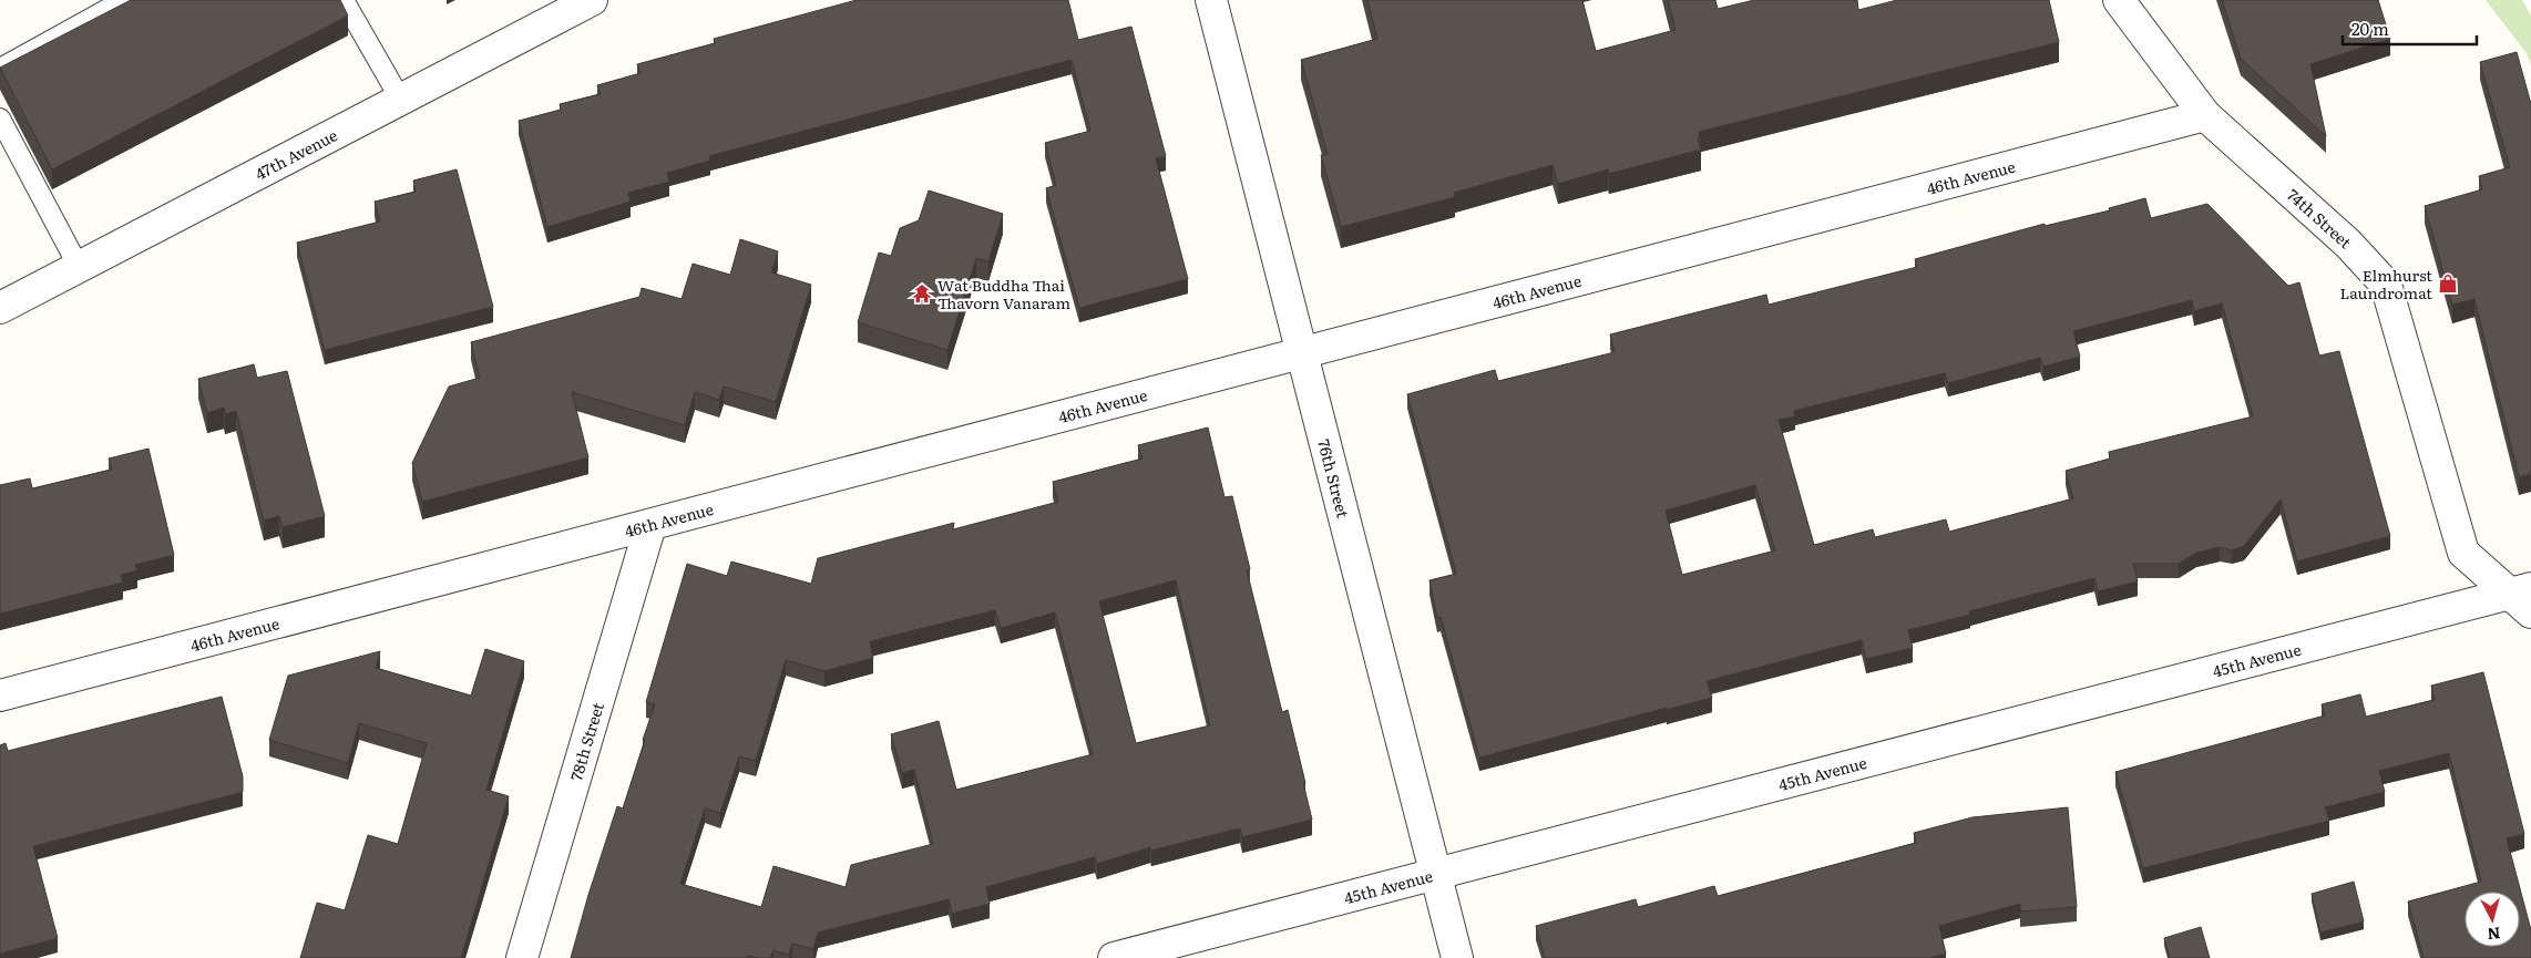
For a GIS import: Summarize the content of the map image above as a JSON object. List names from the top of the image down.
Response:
{
  "streets": {
    "street": [
      "47th Avenue",
      "46th Avenue",
      "74th Street",
      "76th Street",
      "45th Avenue",
      "78th Street"
    ]
  },
  "crossings": [
    ["46th Avenue", "74th Street"],
    ["46th Avenue", "76th Street"],
    ["46th Avenue", "78th Street"],
    ["74th Street", "45th Avenue"],
    ["76th Street", "45th Avenue"]
  ],
  "places": {
    "shop": ["Elmhurst Laundromat"],
    "temple": ["Wat Buddha Thai Thavorn Vanaram"]
  },
  "scale_bar": "20 m",
  "north": "bottom"
}
